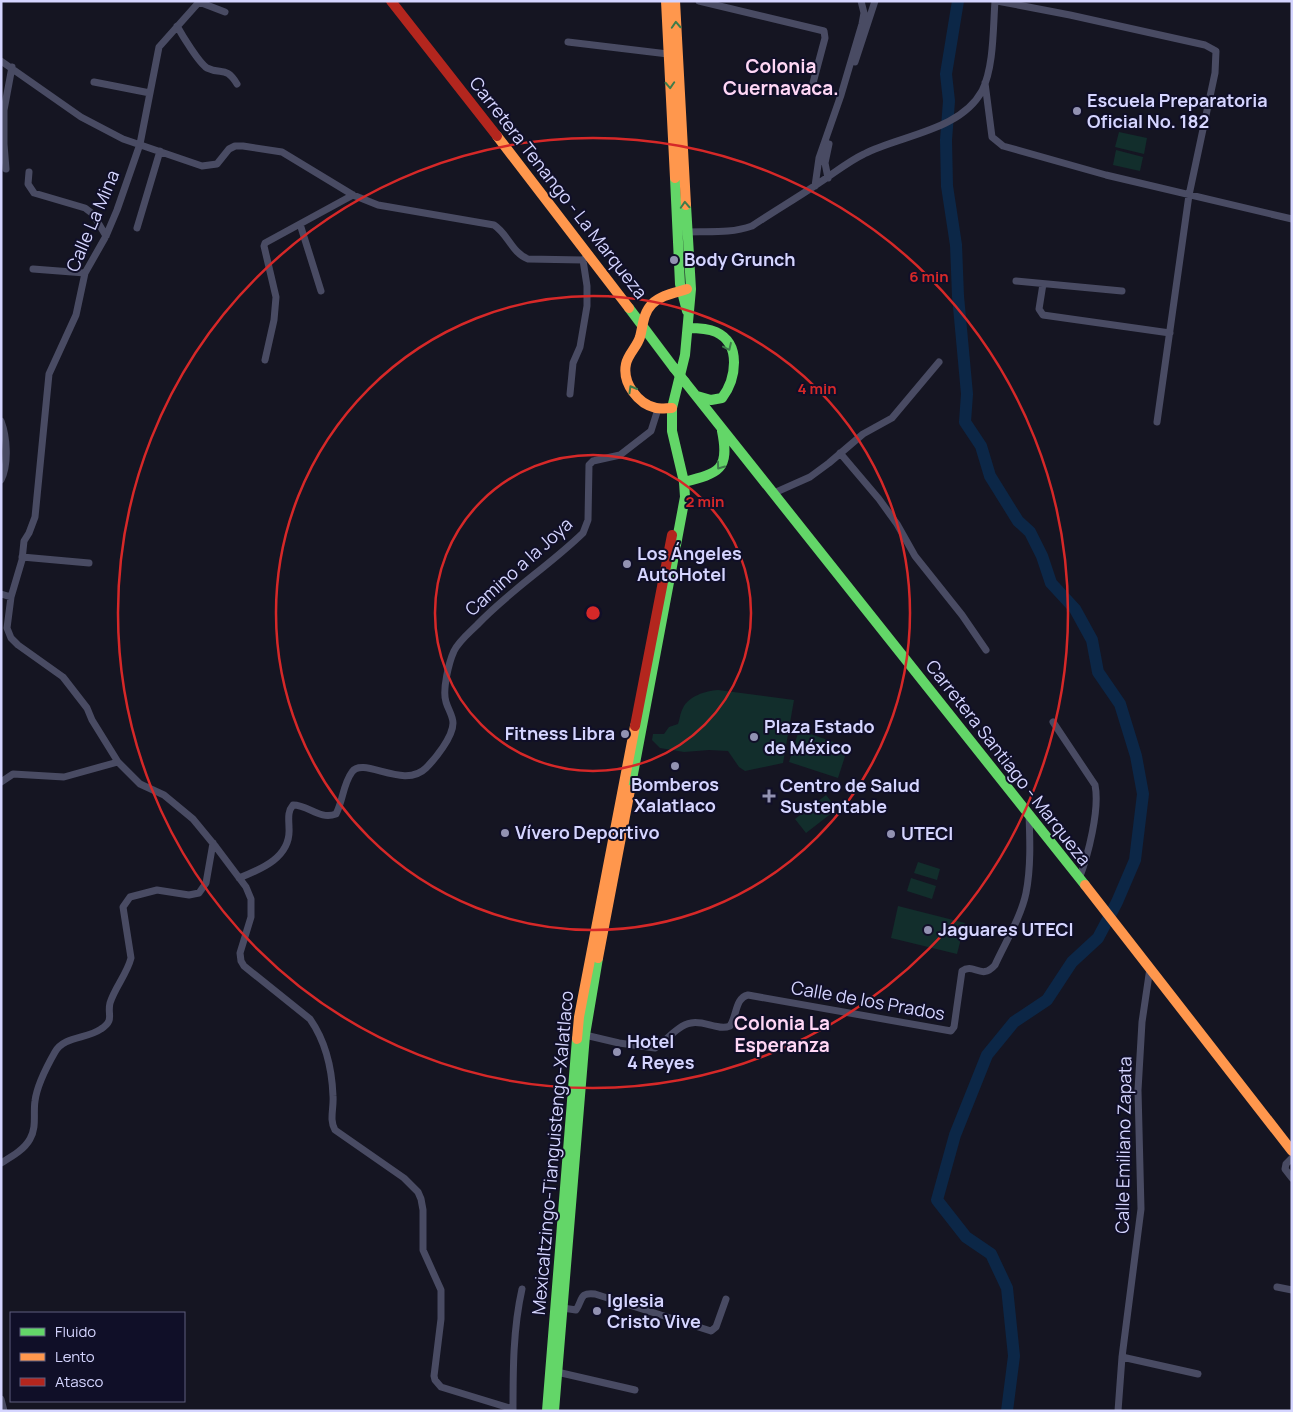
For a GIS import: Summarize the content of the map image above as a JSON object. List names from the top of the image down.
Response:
{
  "streets": {
    "main road": ["Carretera Tenango - La Marqueza", "Carretera Santiago - Marqueza", "Mexicaltzingo-Tianguistengo-Xalatlaco"],
    "street": [
      "Calle La Mina",
      "Camino a la Joya",
      "Calle de los Prados",
      "Calle Emiliano Zapata"
    ]
  },
  "crossings": [
    ["Carretera Tenango - La Marqueza", "Carretera Santiago - Marqueza"],
    ["Calle La Mina", "Camino a la Joya"],
    ["Carretera Santiago - Marqueza", "Calle de los Prados"],
    ["Carretera Santiago - Marqueza", "Calle Emiliano Zapata"],
    ["Calle de los Prados", "Mexicaltzingo-Tianguistengo-Xalatlaco"]
  ],
  "districts": ["Colonia Cuernavaca.", "Colonia La Esperanza"],
  "places": {
    "other": [
      "Escuela Preparatoria Oficial No. 182",
      "Body Grunch",
      "Los Ángeles AutoHotel",
      "Fitness Libra",
      "Plaza Estado de México",
      "Bomberos Xalatlaco",
      "Vívero Deportivo",
      "UTECI",
      "Jaguares UTECI",
      "Hotel 4 Reyes",
      "Iglesia Cristo Vive"
    ],
    "health": ["Centro de Salud Sustentable"]
  },
  "legend": ["Fluido", "Lento", "Atasco"],
  "rings": ["6 min", "4 min", "2 min"]
}
